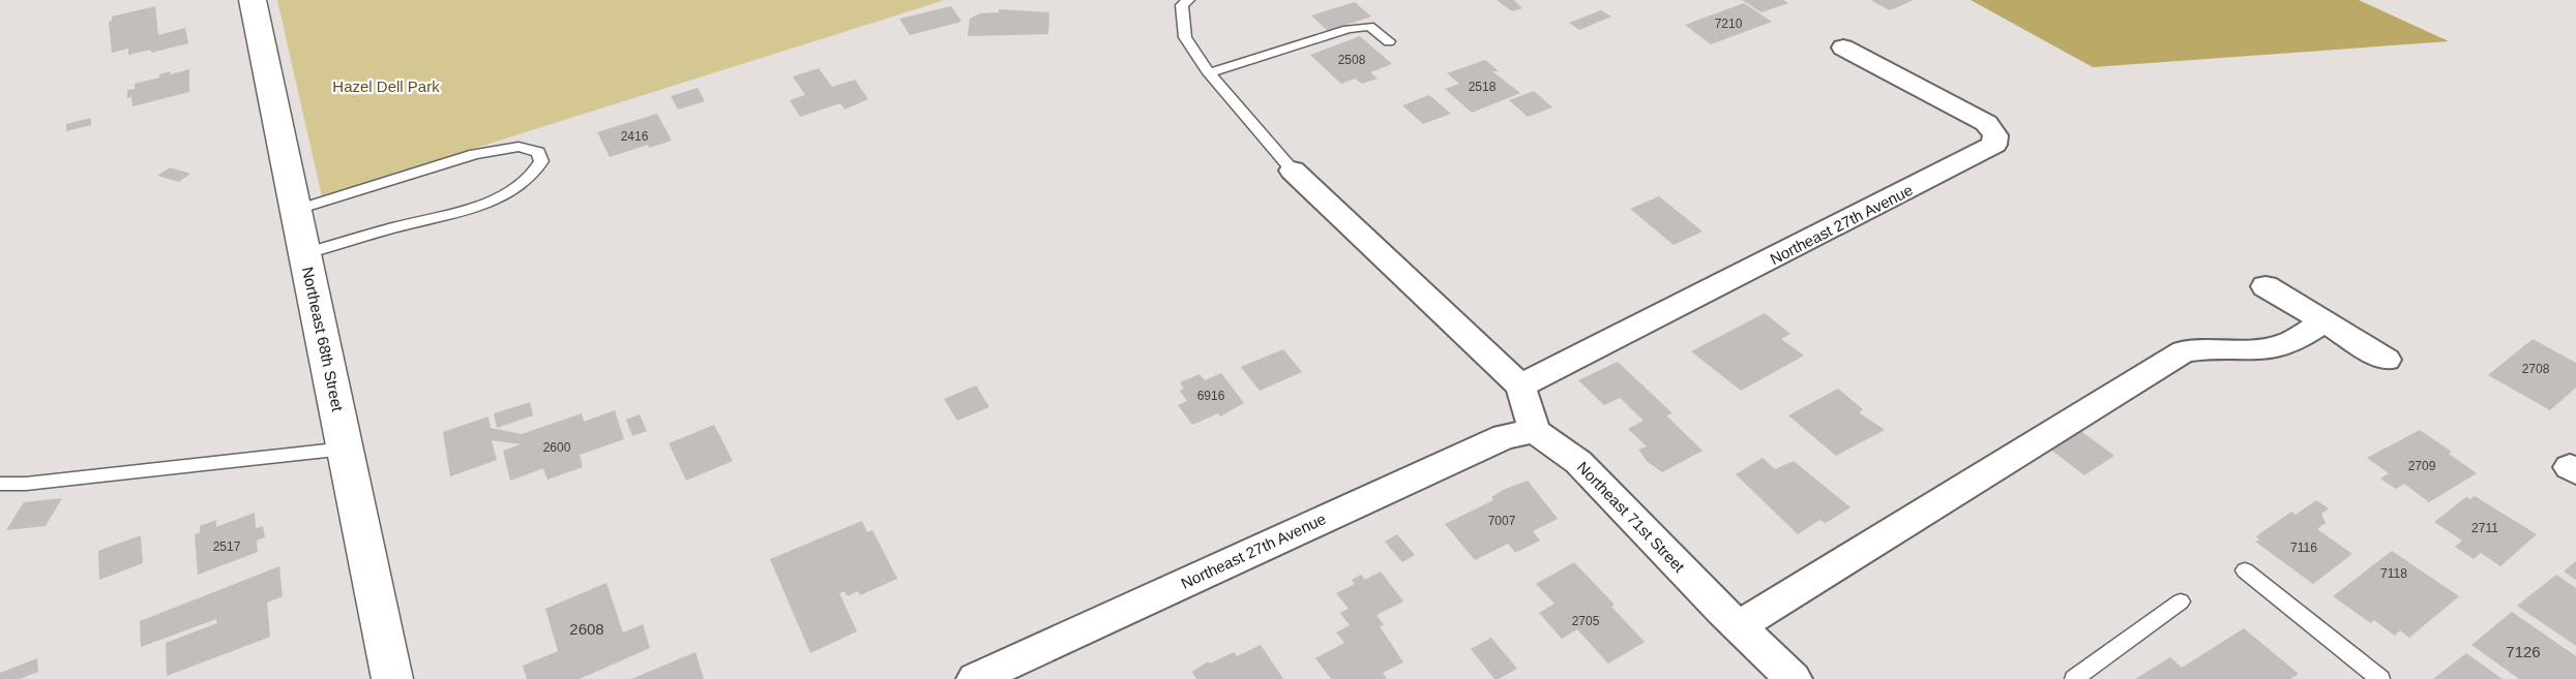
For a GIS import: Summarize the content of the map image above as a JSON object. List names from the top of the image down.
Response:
{
  "streets": {
    "street": ["Northeast 27th Avenue", "Northeast 68th Street", "Northeast 71st Street"]
  },
  "crossings": [
    ["Northeast 27th Avenue", "Northeast 71st Street"]
  ],
  "parks": ["Hazel Dell Park"],
  "house_numbers": [
    "7210",
    "2508",
    "2518",
    "2416",
    "2708",
    "6916",
    "2600",
    "2709",
    "7007",
    "2711",
    "2517",
    "7116",
    "7118",
    "2705",
    "2608",
    "7126"
  ]
}
